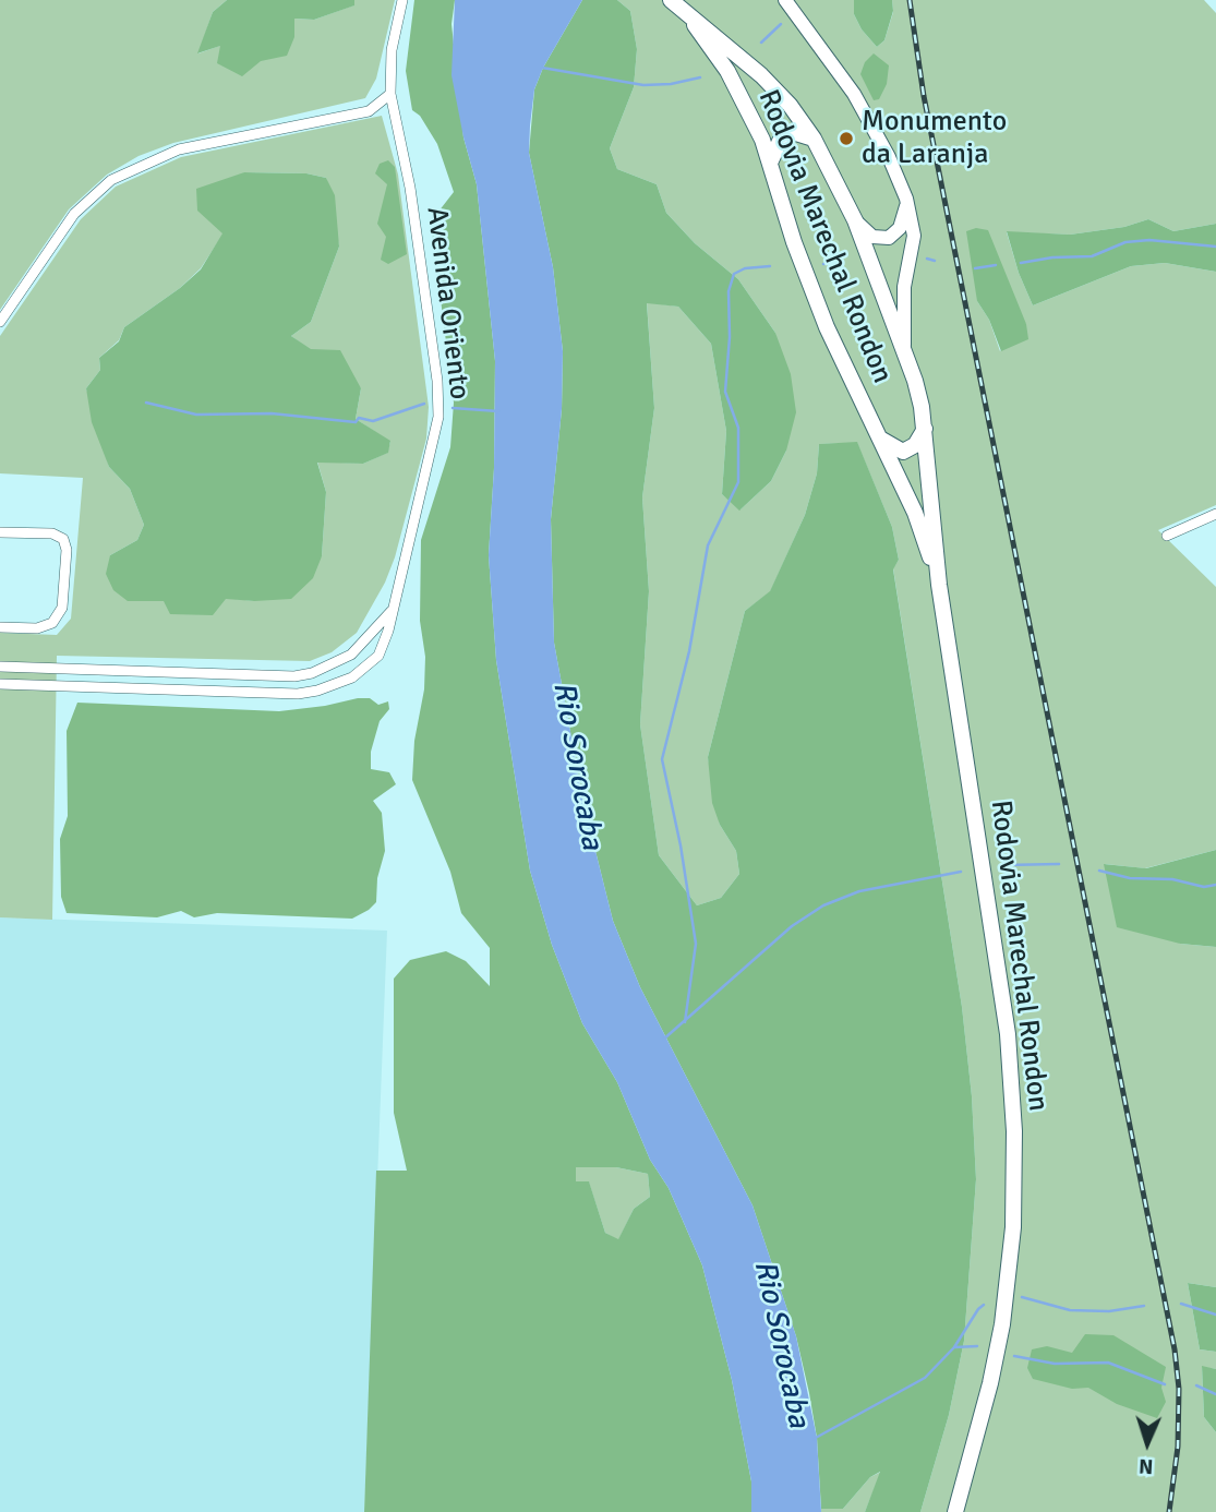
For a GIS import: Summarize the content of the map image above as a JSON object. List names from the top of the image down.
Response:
{
  "streets": {
    "main road": ["Rodovia Marechal Rondon"],
    "street": ["Avenida Oriento"]
  },
  "water": ["Rio Sorocaba"],
  "places": ["Monumento da Laranja"],
  "north": "bottom"
}
